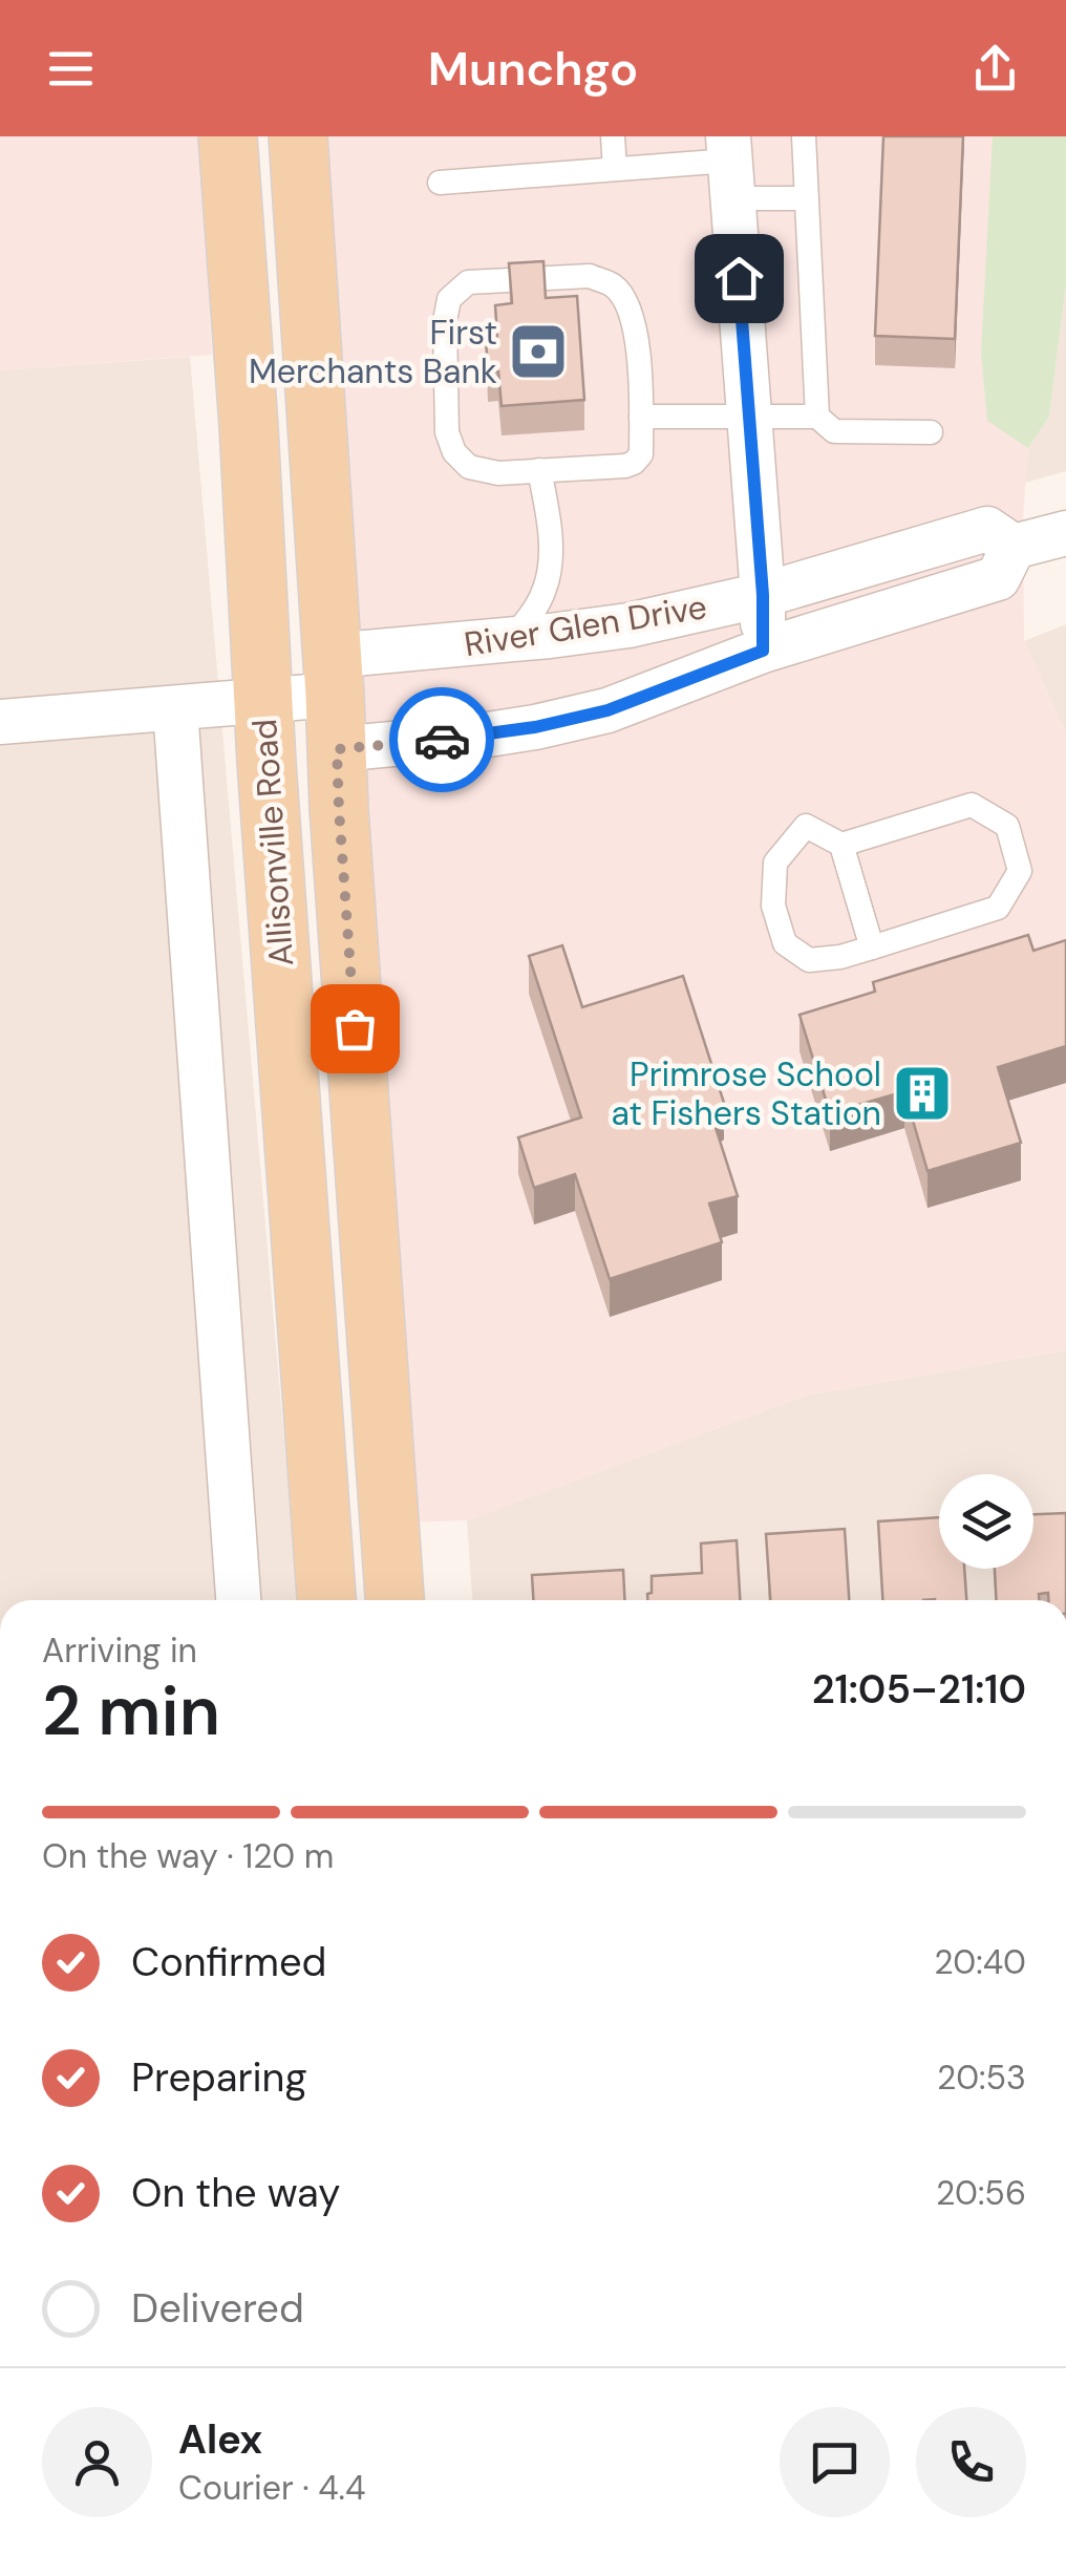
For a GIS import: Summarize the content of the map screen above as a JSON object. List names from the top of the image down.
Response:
{
  "streets": {
    "main road": ["Allisonville Road"],
    "street": ["River Glen Drive"]
  },
  "crossings": [
    ["River Glen Drive", "Allisonville Road"]
  ],
  "places": {
    "bank": ["First Merchants Bank"],
    "building": ["Primrose School at Fishers Station"]
  },
  "page": {
    "header": "Munchgo",
    "heading": ["2 min", "Arriving in", "21:05–21:10"],
    "panel": ["Alex", "Courier · 4.4"],
    "bar": "On the way · 120 m",
    "list": [
      ["Confirmed", "20:40"],
      ["Preparing", "20:53"],
      ["On the way", "20:56"],
      "Delivered"
    ]
  }
}
